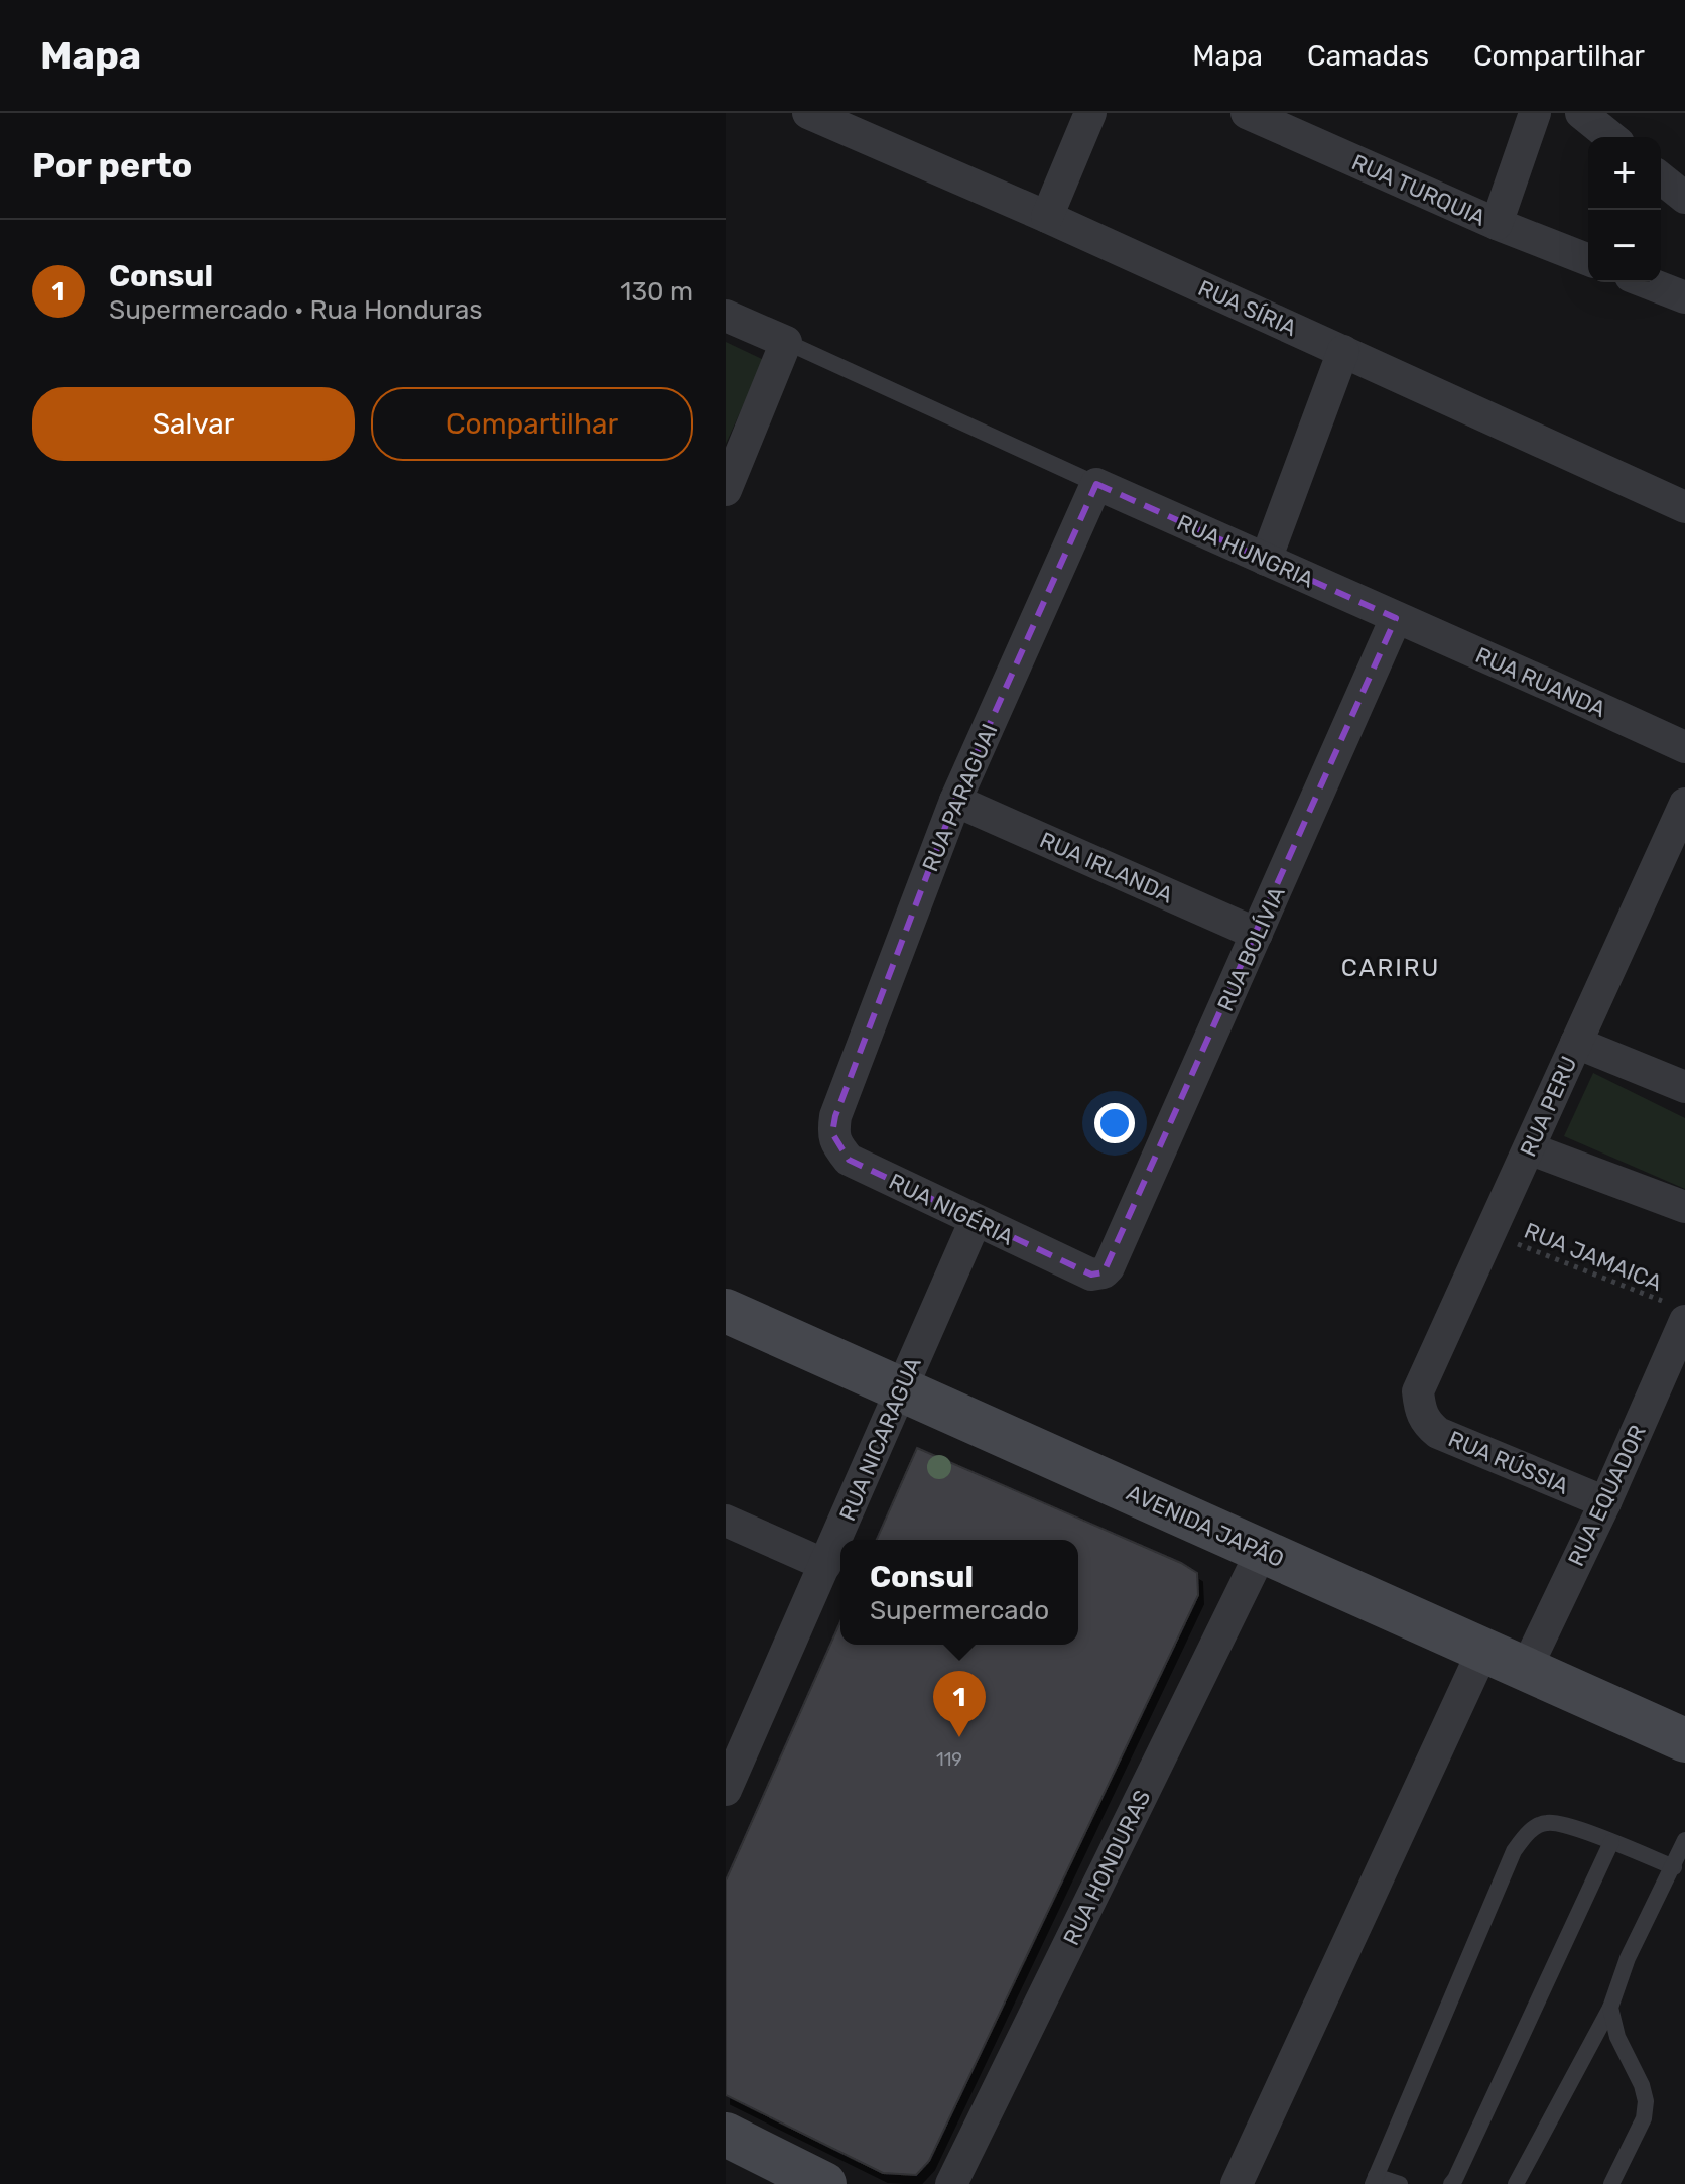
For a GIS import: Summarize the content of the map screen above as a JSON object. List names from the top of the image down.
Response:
{
  "streets": {
    "street": [
      "RUA TURQUIA",
      "RUA SÍRIA",
      "RUA HUNGRIA",
      "RUA RUANDA",
      "RUA PARAGUAI",
      "RUA IRLANDA",
      "RUA BOLÍVIA",
      "RUA PERU",
      "RUA NIGÉRIA",
      "RUA NICARAGUA",
      "RUA RÚSSIA",
      "RUA EQUADOR",
      "AVENIDA JAPÃO",
      "RUA HONDURAS"
    ],
    "path": ["RUA JAMAICA"]
  },
  "crossings": [
    ["RUA HUNGRIA", "RUA RUANDA"],
    ["RUA HUNGRIA", "RUA PARAGUAI"],
    ["RUA HUNGRIA", "RUA BOLÍVIA"],
    ["RUA RUANDA", "RUA BOLÍVIA"],
    ["RUA PARAGUAI", "RUA IRLANDA"],
    ["RUA PARAGUAI", "RUA NIGÉRIA"],
    ["RUA IRLANDA", "RUA BOLÍVIA"],
    ["RUA BOLÍVIA", "RUA NIGÉRIA"],
    ["RUA PERU", "RUA JAMAICA"],
    ["RUA PERU", "RUA RÚSSIA"],
    ["RUA NIGÉRIA", "RUA NICARAGUA"],
    ["RUA JAMAICA", "RUA EQUADOR"],
    ["RUA NICARAGUA", "AVENIDA JAPÃO"],
    ["RUA RÚSSIA", "RUA EQUADOR"],
    ["RUA EQUADOR", "AVENIDA JAPÃO"],
    ["AVENIDA JAPÃO", "RUA HONDURAS"]
  ],
  "districts": ["CARIRU"],
  "house_numbers": ["119"],
  "page": {
    "header": "Mapa",
    "nav": ["Mapa", "Camadas", "Compartilhar"],
    "heading": "Por perto",
    "map_buttons": ["+", "−"],
    "list": [
      {
        "mark": "1",
        "name": "Consul",
        "note": "Supermercado · Rua Honduras",
        "value": "130 m"
      }
    ],
    "buttons": ["Salvar", "Compartilhar"],
    "popup": ["Consul", "Supermercado"],
    "pins": "1"
  }
}
